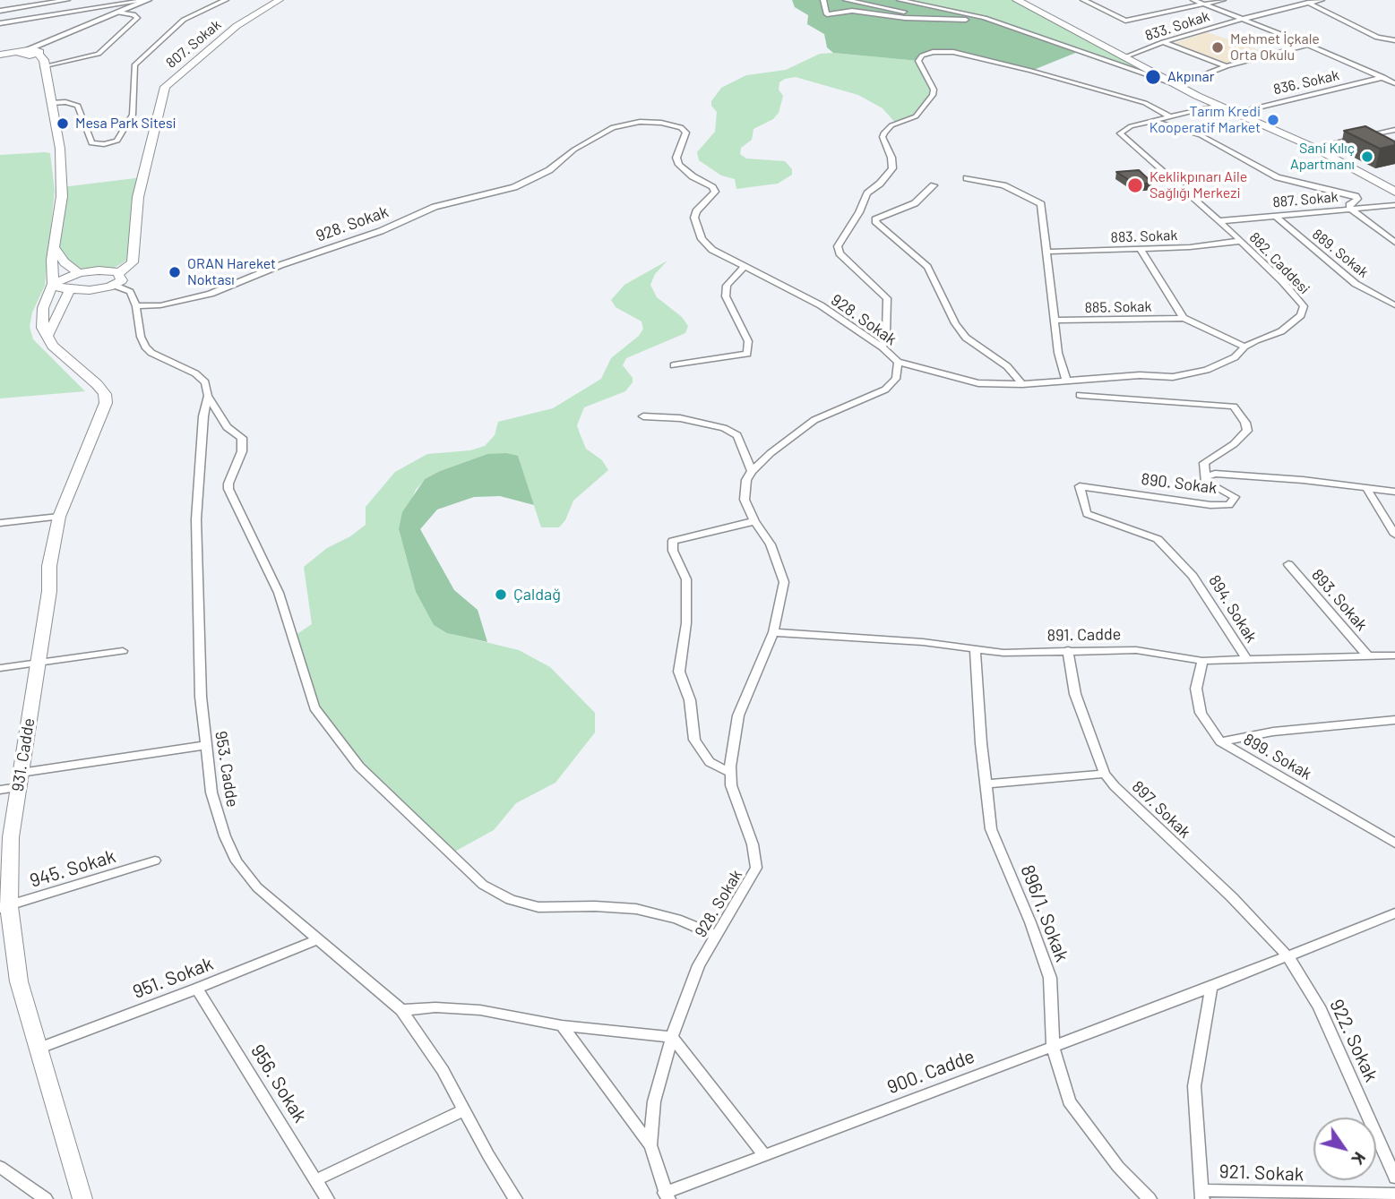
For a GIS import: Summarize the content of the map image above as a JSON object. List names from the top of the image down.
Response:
{
  "streets": {
    "main road": ["807. Sokak", "931. Cadde"],
    "street": [
      "833. Sokak",
      "836. Sokak",
      "887. Sokak",
      "928. Sokak",
      "883. Sokak",
      "889. Sokak",
      "882. Caddesi",
      "885. Sokak",
      "890. Sokak",
      "893. Sokak",
      "894. Sokak",
      "891. Cadde",
      "899. Sokak",
      "953. Cadde",
      "897. Sokak",
      "945. Sokak",
      "896/1. Sokak",
      "951. Sokak",
      "922. Sokak",
      "900. Cadde",
      "956. Sokak",
      "921. Sokak"
    ]
  },
  "crossings": [
    ["887. Sokak", "889. Sokak"],
    ["887. Sokak", "882. Caddesi"],
    ["928. Sokak", "882. Caddesi"],
    ["928. Sokak", "891. Cadde"],
    ["928. Sokak", "900. Cadde"],
    ["883. Sokak", "882. Caddesi"],
    ["890. Sokak", "894. Sokak"],
    ["893. Sokak", "891. Cadde"],
    ["894. Sokak", "891. Cadde"],
    ["891. Cadde", "899. Sokak"],
    ["891. Cadde", "897. Sokak"],
    ["891. Cadde", "896/1. Sokak"],
    ["931. Cadde", "945. Sokak"],
    ["931. Cadde", "951. Sokak"],
    ["953. Cadde", "951. Sokak"],
    ["897. Sokak", "922. Sokak"],
    ["897. Sokak", "900. Cadde"],
    ["896/1. Sokak", "900. Cadde"],
    ["951. Sokak", "956. Sokak"],
    ["922. Sokak", "900. Cadde"]
  ],
  "places": [
    "Mehmet İçkale Orta Okulu",
    "Akpınar",
    "Tarım Kredi Kooperatif Market",
    "Mesa Park Sitesi",
    "Sani Kılıç Apartmanı",
    "Keklikpınarı Aile Sağlığı Merkezi",
    "ORAN Hareket Noktası",
    "Çaldağ"
  ],
  "north": "bottom right"
}
